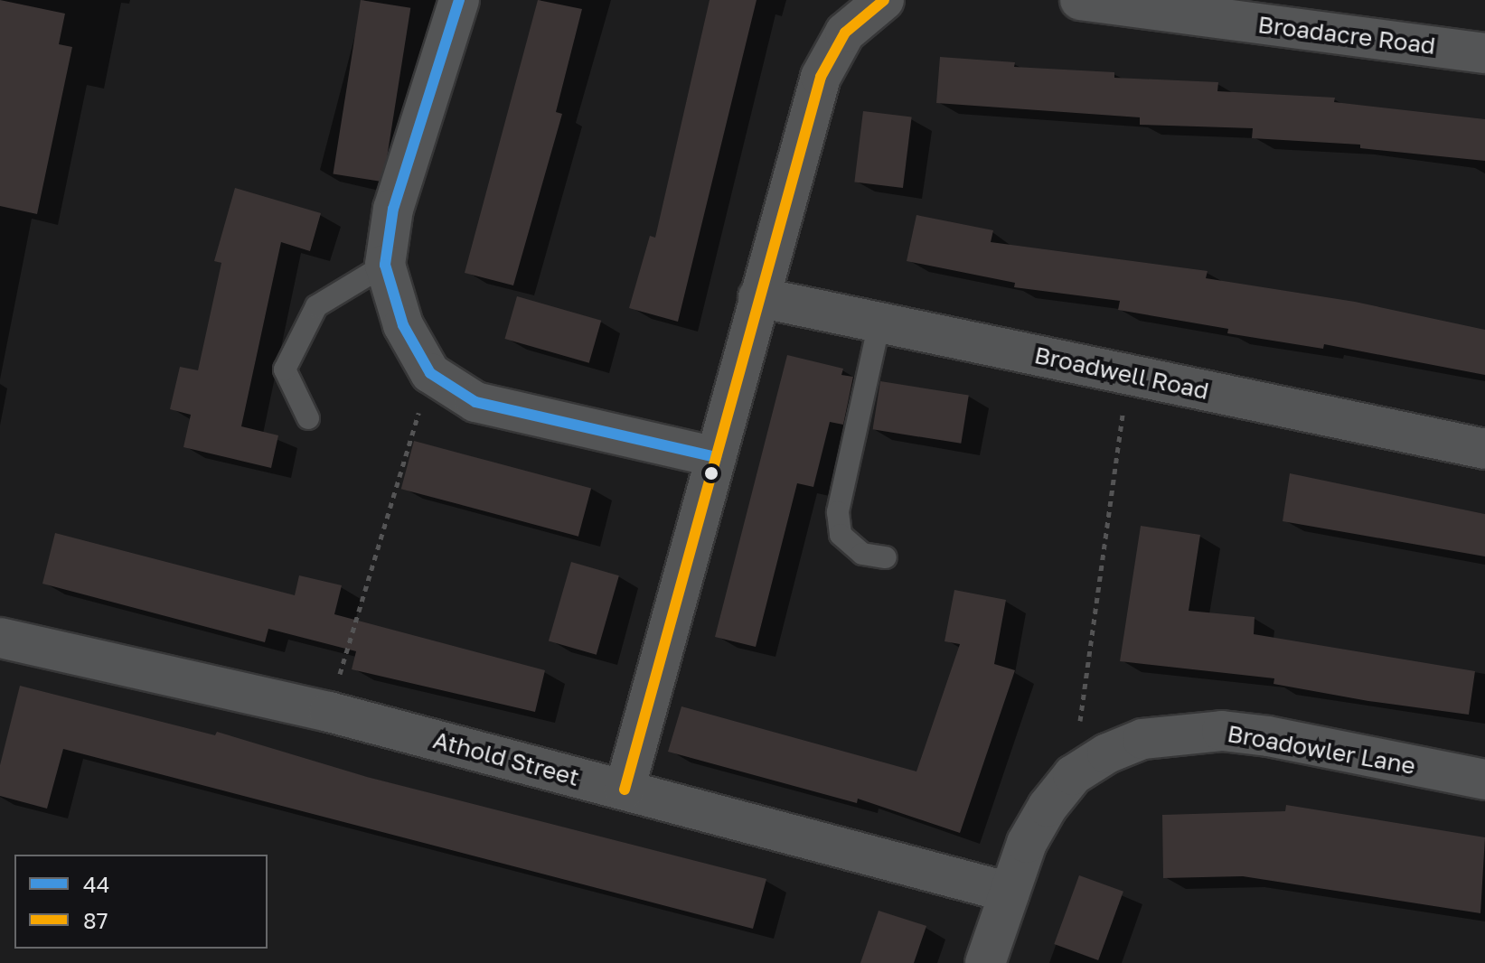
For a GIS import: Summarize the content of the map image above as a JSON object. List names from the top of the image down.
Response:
{
  "streets": {
    "street": [
      "Broadacre Road",
      "Broadwell Road",
      "Broadowler Lane",
      "Athold Street"
    ]
  },
  "crossings": [
    ["Broadowler Lane", "Athold Street"]
  ],
  "lines": ["transit line 44", "transit line 87"],
  "legend": ["44", "87"]
}
